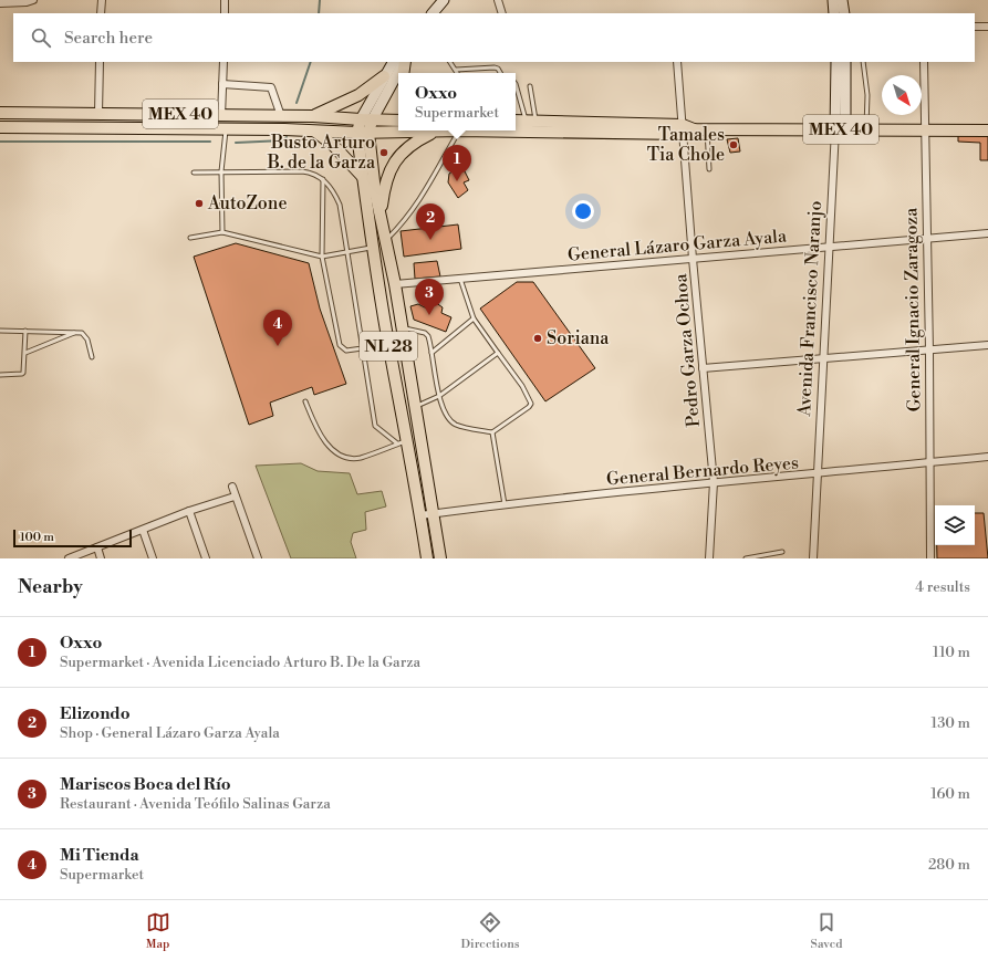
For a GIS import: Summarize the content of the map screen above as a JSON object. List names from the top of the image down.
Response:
{
  "streets": {
    "main road": ["MEX 40", "Avenida Francisco Naranjo", "NL 28"],
    "street": [
      "General Lázaro Garza Ayala",
      "General Ignacio Zaragoza",
      "Pedro Garza Ochoa",
      "General Bernardo Reyes"
    ]
  },
  "crossings": [
    ["MEX 40", "Avenida Francisco Naranjo"],
    ["MEX 40", "General Ignacio Zaragoza"],
    ["MEX 40", "NL 28"],
    ["MEX 40", "Pedro Garza Ochoa"],
    ["General Lázaro Garza Ayala", "Avenida Francisco Naranjo"],
    ["General Lázaro Garza Ayala", "General Ignacio Zaragoza"],
    ["General Lázaro Garza Ayala", "NL 28"],
    ["General Lázaro Garza Ayala", "Pedro Garza Ochoa"],
    ["Avenida Francisco Naranjo", "General Bernardo Reyes"],
    ["General Ignacio Zaragoza", "General Bernardo Reyes"],
    ["NL 28", "General Bernardo Reyes"],
    ["Pedro Garza Ochoa", "General Bernardo Reyes"]
  ],
  "places": [
    "Tamales Tia Chole",
    "Busto Arturo B. de la Garza",
    "AutoZone",
    "Soriana"
  ],
  "scale_bar": "100 m",
  "north": "bottom right",
  "page": {
    "search": "Search here",
    "popup": ["Oxxo", "Supermarket"],
    "pins": [
      "1",
      "2",
      "3",
      "4"
    ],
    "scale": "100 m",
    "heading": ["Nearby", "4 results"],
    "list": [
      {
        "mark": "1",
        "name": "Oxxo",
        "note": "Supermarket · Avenida Licenciado Arturo B. De la Garza",
        "value": "110 m"
      },
      {
        "mark": "2",
        "name": "Elizondo",
        "note": "Shop · General Lázaro Garza Ayala",
        "value": "130 m"
      },
      {
        "mark": "3",
        "name": "Mariscos Boca del Río",
        "note": "Restaurant · Avenida Teófilo Salinas Garza",
        "value": "160 m"
      },
      {
        "mark": "4",
        "name": "Mi Tienda",
        "note": "Supermarket",
        "value": "280 m"
      }
    ],
    "nav": ["Map", "Directions", "Saved"]
  }
}
